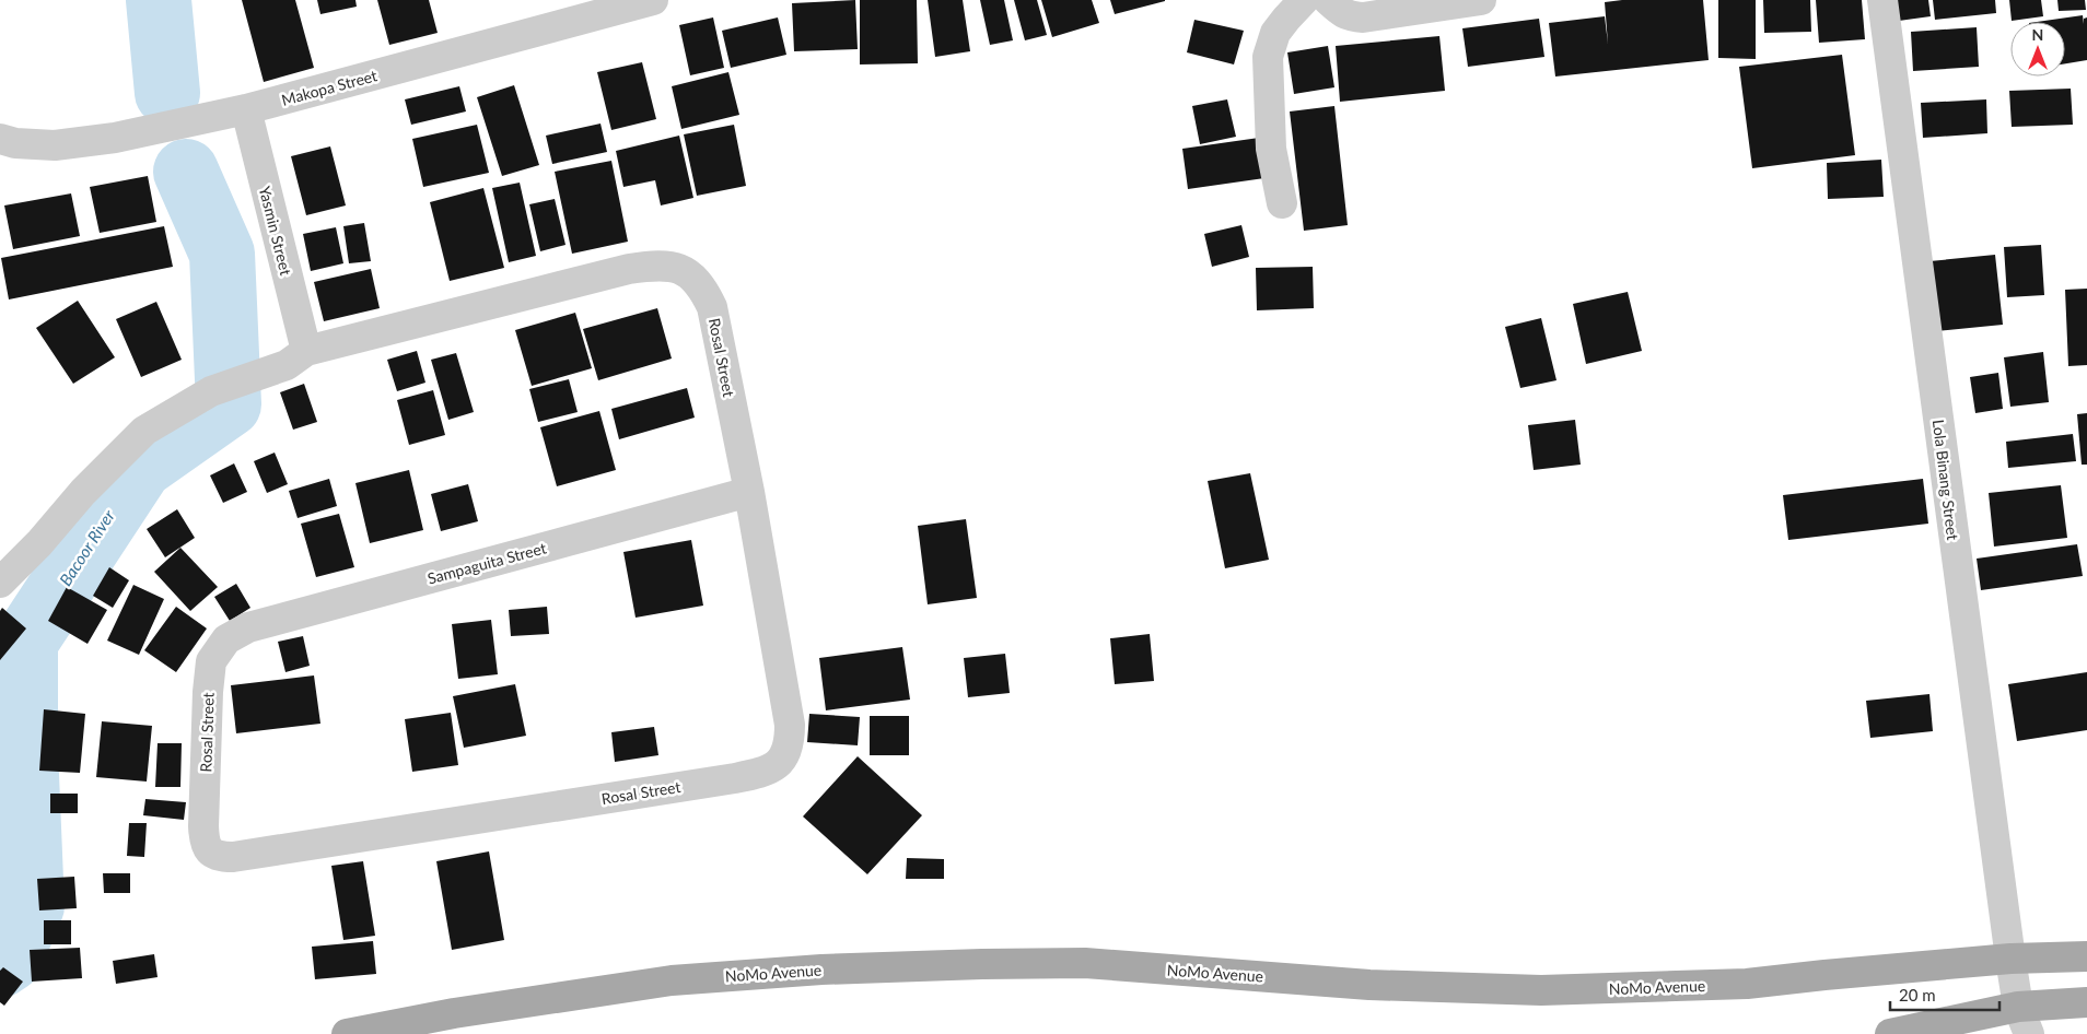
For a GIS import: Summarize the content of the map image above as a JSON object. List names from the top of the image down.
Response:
{
  "streets": {
    "main road": ["NoMo Avenue"],
    "street": [
      "Makopa Street",
      "Yasmin Street",
      "Rosal Street",
      "Lola Binang Street",
      "Sampaguita Street"
    ]
  },
  "crossings": [
    ["Makopa Street", "Yasmin Street"],
    ["Yasmin Street", "Rosal Street"],
    ["Rosal Street", "Sampaguita Street"],
    ["Lola Binang Street", "NoMo Avenue"]
  ],
  "water": ["Bacoor River"],
  "scale_bar": "20 m",
  "north": "top"
}
